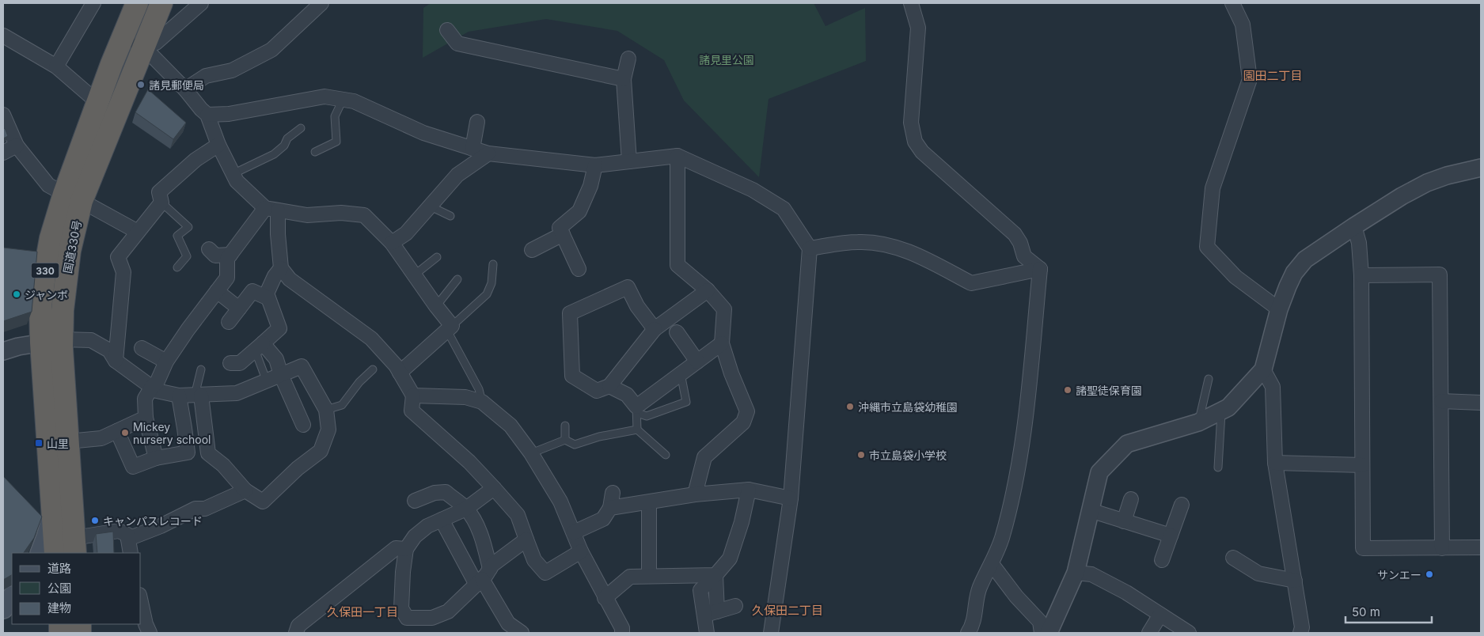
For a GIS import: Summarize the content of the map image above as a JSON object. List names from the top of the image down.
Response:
{
  "streets": {
    "highway": ["国道330号", "330"]
  },
  "districts": ["園田二丁目", "久保田二丁目", "久保田一丁目"],
  "parks": ["諸見里公園"],
  "places": {
    "other": [
      "諸見郵便局",
      "ジャンボ",
      "諸聖徒保育園",
      "沖縄市立島袋幼稚園",
      "Mickey nursery school",
      "市立島袋小学校",
      "キャンパスレコード",
      "サンエー"
    ],
    "transit": ["山里"]
  },
  "legend": ["道路", "公園", "建物"],
  "scale_bar": "50 m"
}
